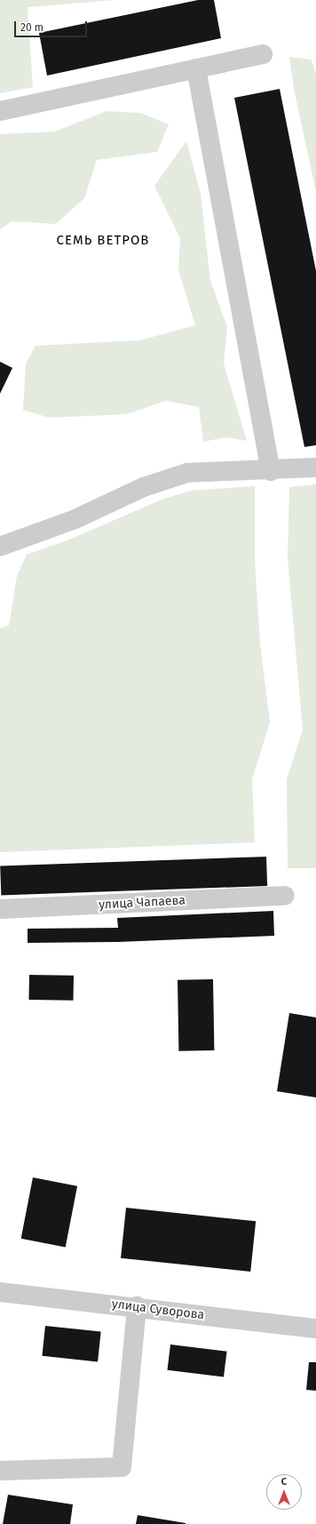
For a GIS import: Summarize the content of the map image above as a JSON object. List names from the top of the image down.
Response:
{
  "streets": {
    "street": ["улица Чапаева", "улица Суворова"]
  },
  "districts": ["СЕМЬ ВЕТРОВ"],
  "scale_bar": "20 m",
  "north": "top"
}
